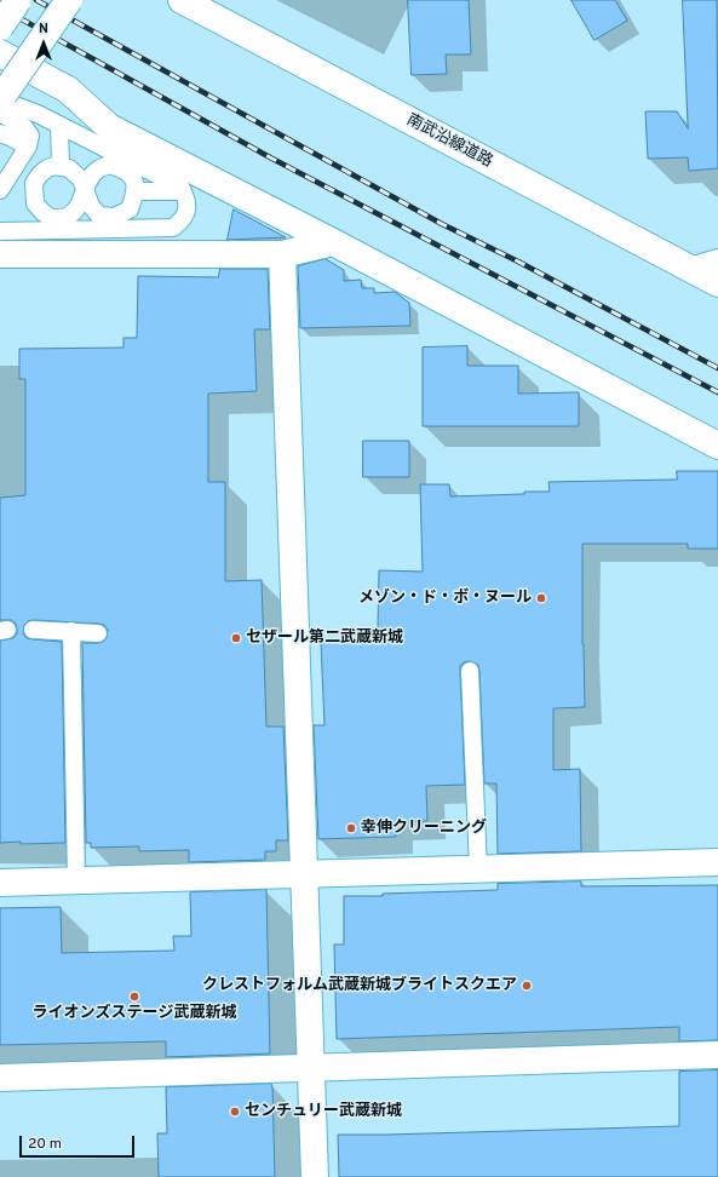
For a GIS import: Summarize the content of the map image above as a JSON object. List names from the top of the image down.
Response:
{
  "streets": {
    "main road": ["南武沿線道路"]
  },
  "places": [
    "メゾン・ド・ボ・ヌール",
    "セザール第二武蔵新城",
    "幸伸クリーニング",
    "クレストフォルム武蔵新城ブライトスクエア",
    "ライオンズステージ武蔵新城",
    "センチュリー武蔵新城"
  ],
  "scale_bar": "20 m",
  "north": "top"
}
